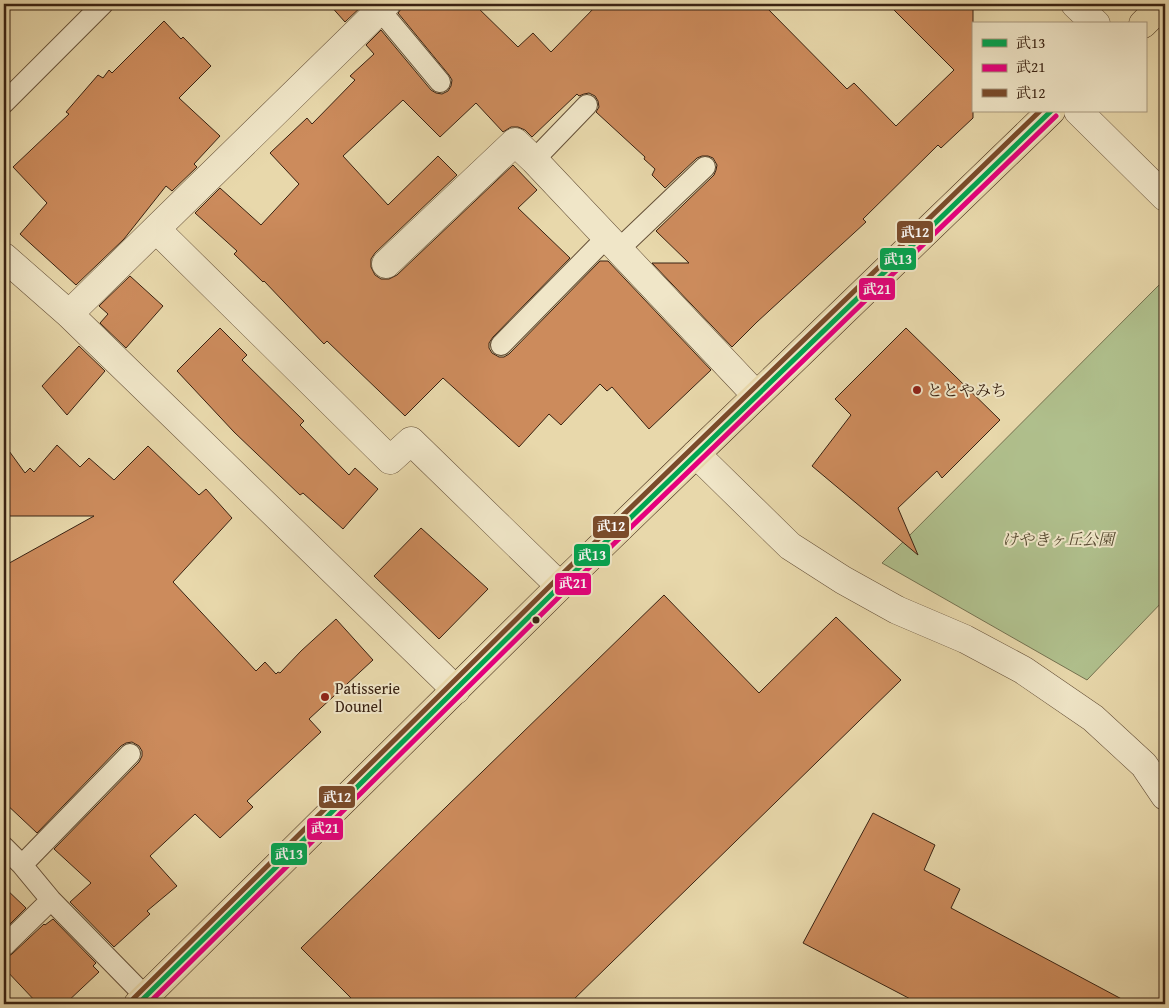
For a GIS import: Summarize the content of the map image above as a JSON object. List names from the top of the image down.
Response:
{
  "parks": ["けやきヶ丘公園"],
  "places": ["ととやみち", "Patisserie Dounel"],
  "lines": ["transit line 武13", "transit line 武12", "transit line 武21"],
  "legend": ["武13", "武21", "武12"]
}
